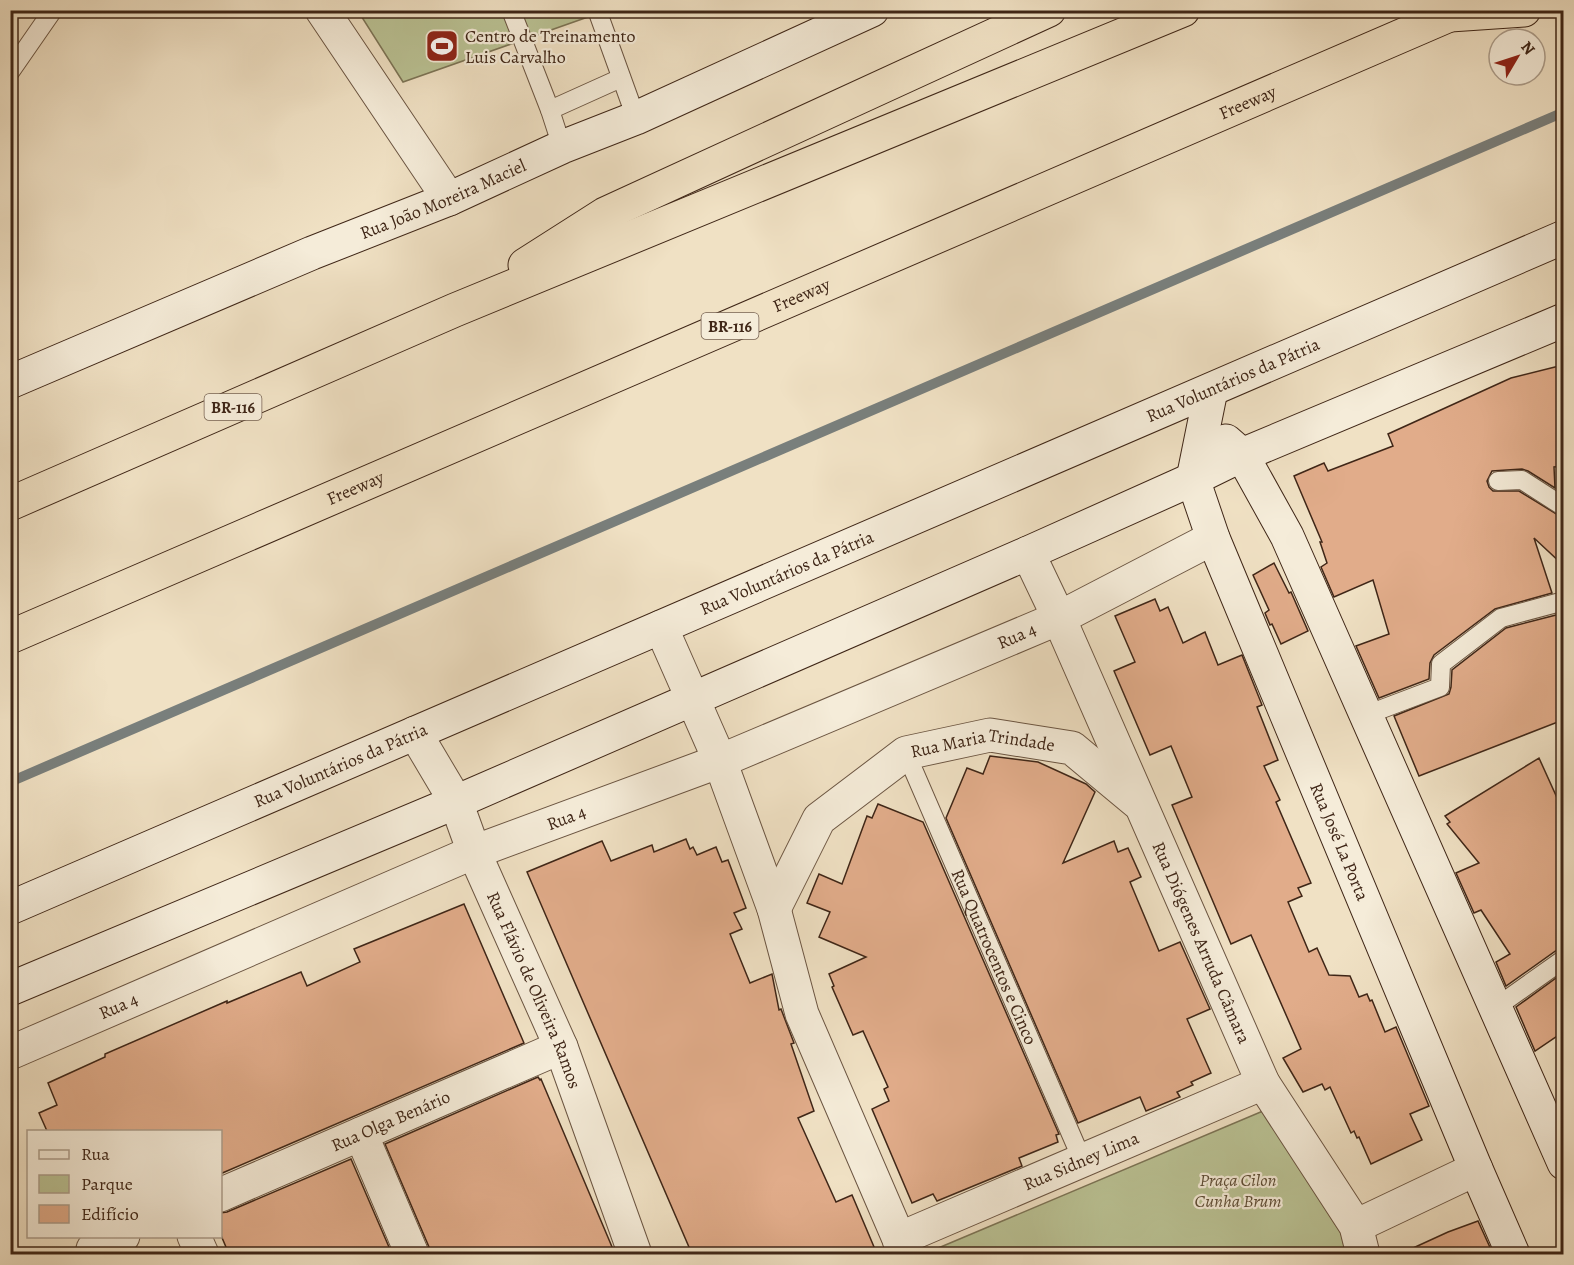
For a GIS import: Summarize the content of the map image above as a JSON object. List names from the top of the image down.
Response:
{
  "streets": {
    "highway": ["Freeway", "BR-116"],
    "street": [
      "Rua João Moreira Maciel",
      "Rua Voluntários da Pátria",
      "Rua 4",
      "Rua Maria Trindade",
      "Rua José La Porta",
      "Rua Diógenes Arruda Câmara",
      "Rua Flávio de Oliveira Ramos",
      "Rua Olga Benário",
      "Rua Sidney Lima"
    ],
    "lane": ["Rua Quatrocentos e Cinco"]
  },
  "crossings": [
    ["Rua Voluntários da Pátria", "Rua José La Porta"],
    ["Rua Voluntários da Pátria", "Rua Flávio de Oliveira Ramos"],
    ["Rua 4", "Rua Diógenes Arruda Câmara"],
    ["Rua 4", "Rua Flávio de Oliveira Ramos"],
    ["Rua Maria Trindade", "Rua Diógenes Arruda Câmara"],
    ["Rua Maria Trindade", "Rua Quatrocentos e Cinco"],
    ["Rua Diógenes Arruda Câmara", "Rua Sidney Lima"],
    ["Rua Quatrocentos e Cinco", "Rua Sidney Lima"],
    ["Rua Flávio de Oliveira Ramos", "Rua Olga Benário"]
  ],
  "parks": ["Praça Cilon Cunha Brum"],
  "places": {
    "sports": ["Centro de Treinamento Luis Carvalho"]
  },
  "legend": ["Rua", "Parque", "Edifício"],
  "north": "top right"
}
